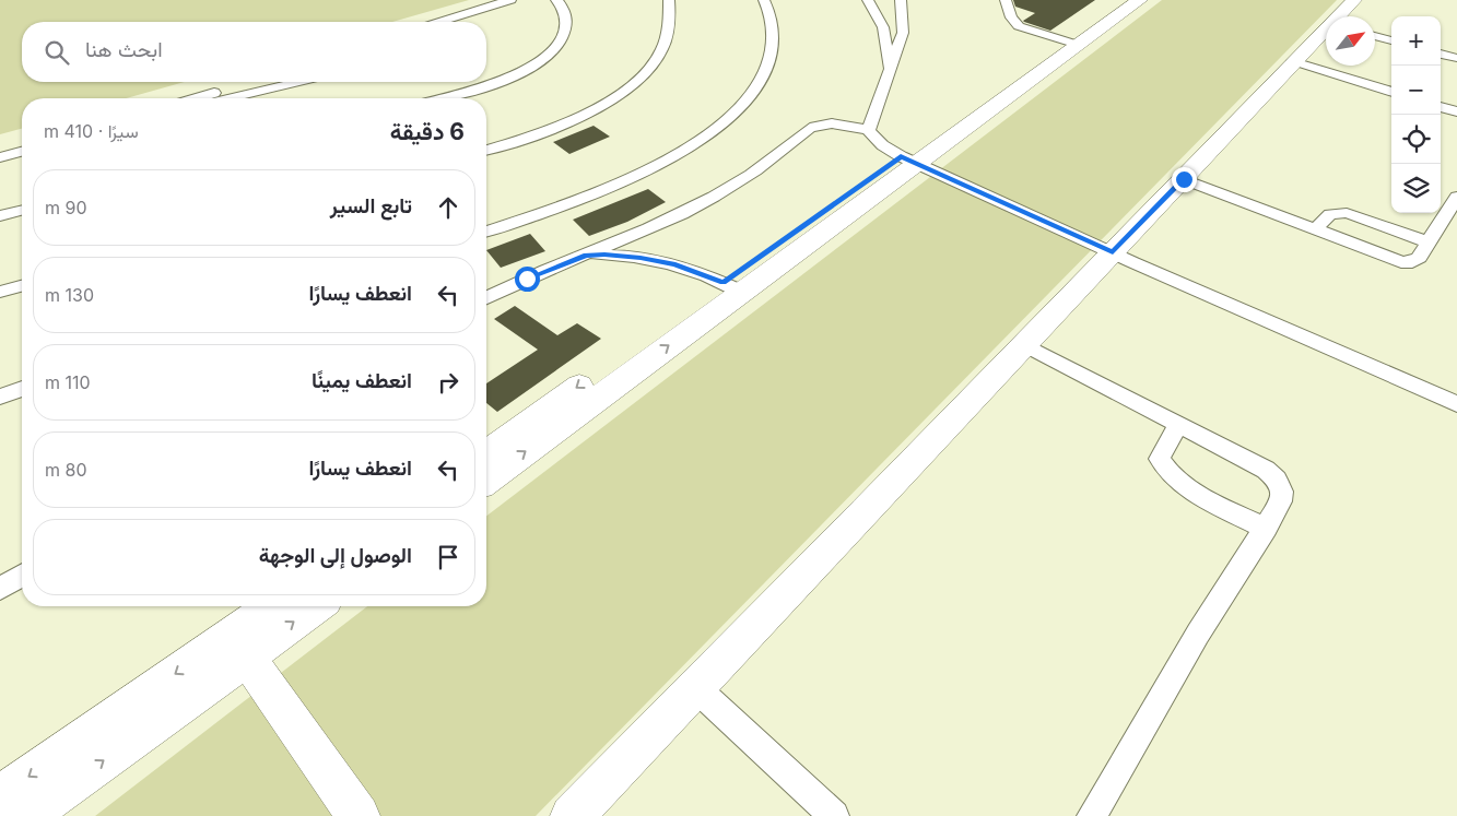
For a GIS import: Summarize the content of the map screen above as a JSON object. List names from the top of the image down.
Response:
{
  "north": "top right",
  "page": {
    "map_buttons": ["+", "−"],
    "search": "ابحث هنا",
    "heading": ["6 دقيقة", "سيرًا · 410 m"],
    "list": [
      ["تابع السير", "90 m"],
      ["انعطف يسارًا", "130 m"],
      ["انعطف يمينًا", "110 m"],
      ["انعطف يسارًا", "80 m"],
      "الوصول إلى الوجهة"
    ]
  }
}
